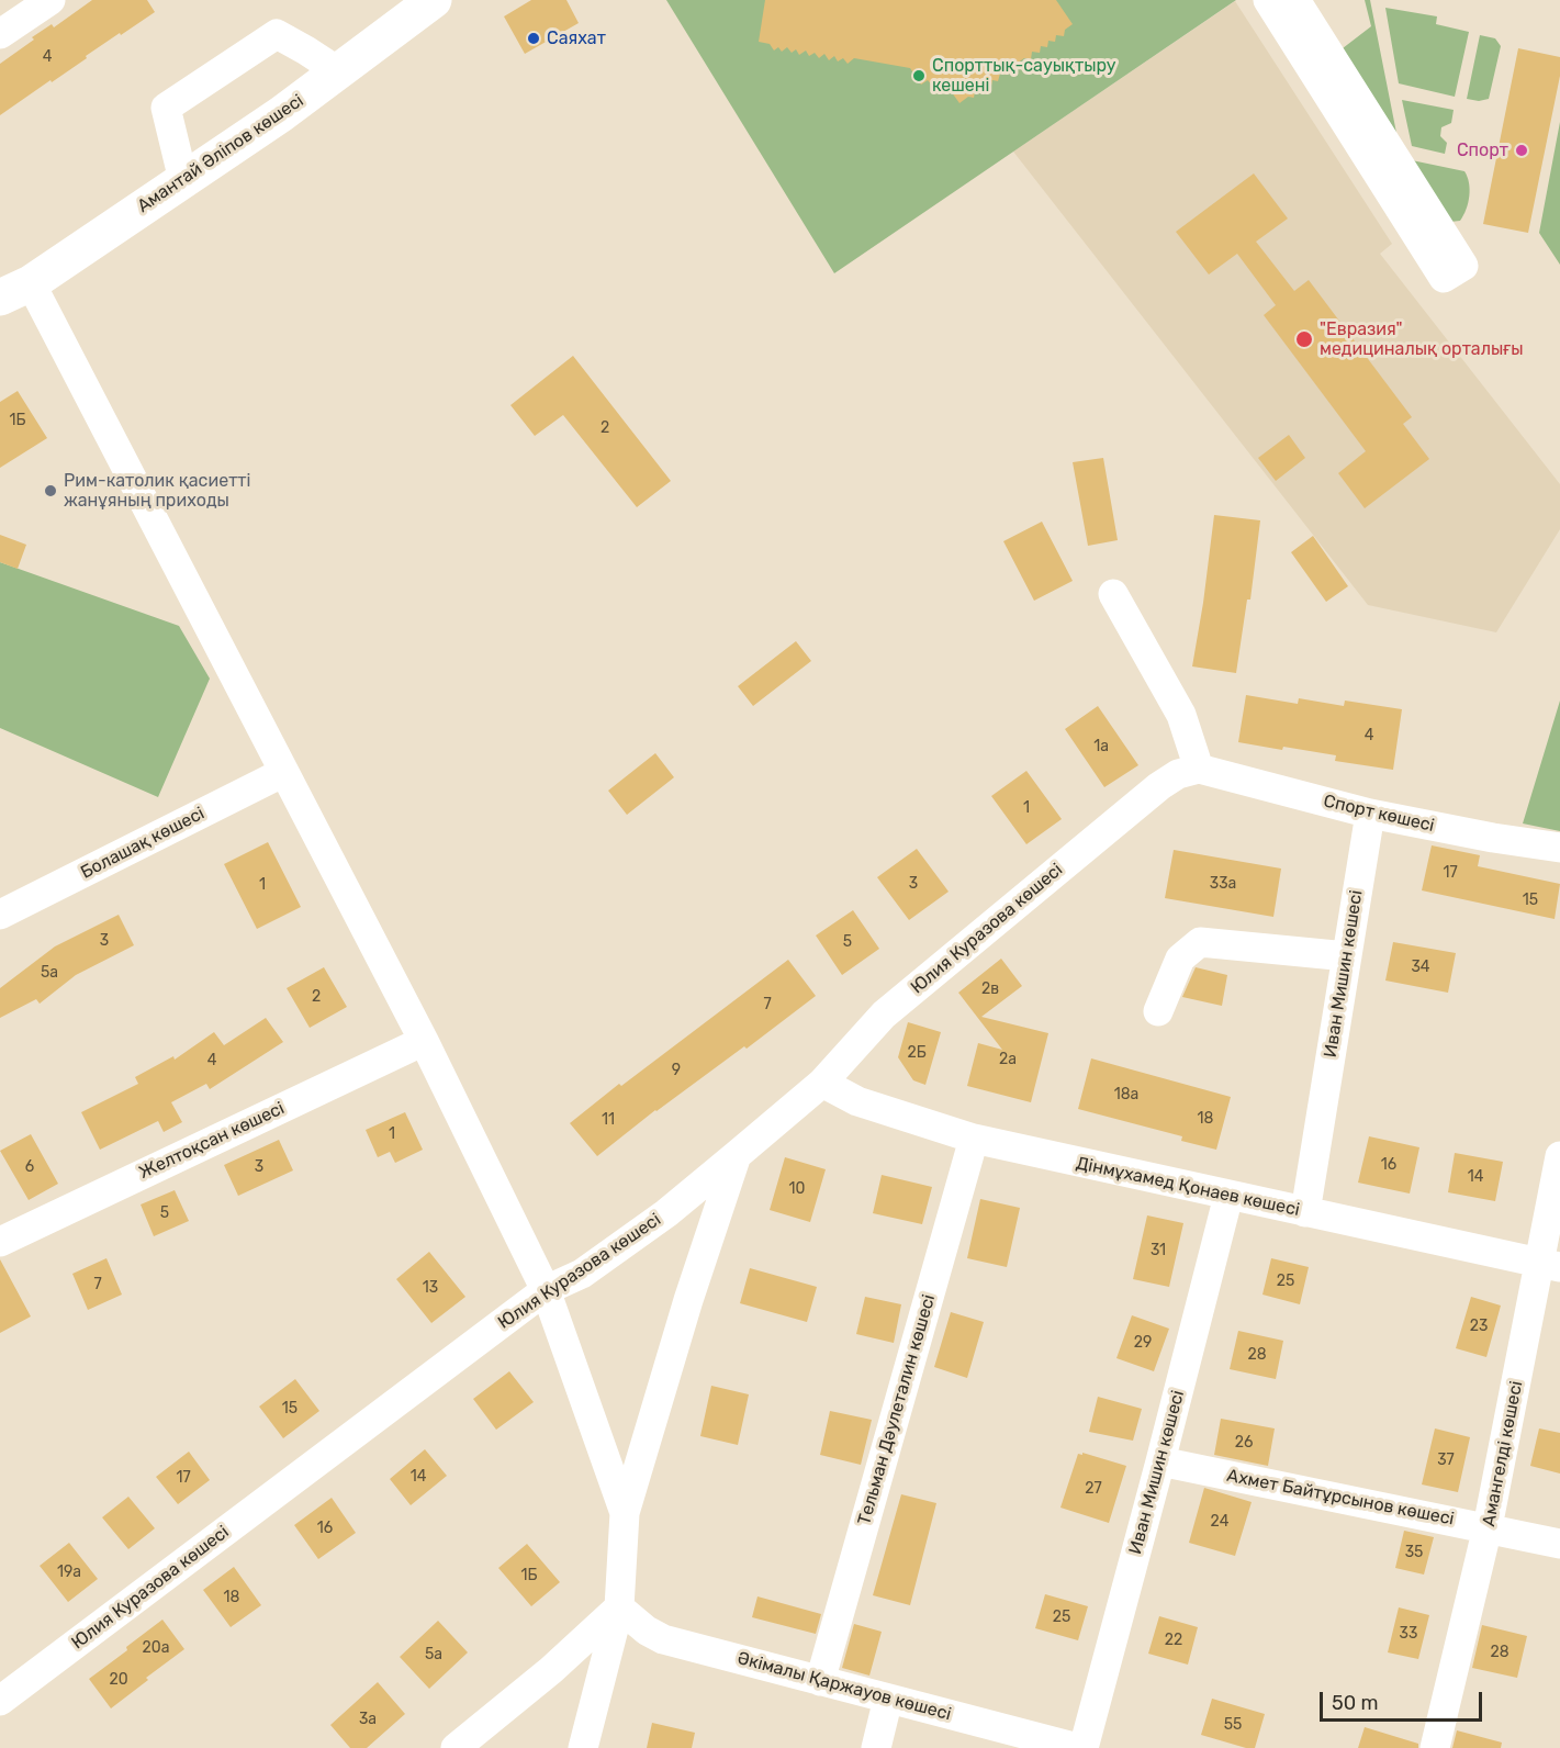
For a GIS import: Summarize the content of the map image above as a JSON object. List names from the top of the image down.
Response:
{
  "streets": {
    "main road": ["Амантай Әліпов көшесі"],
    "street": [
      "Спорт көшесі",
      "Болашақ көшесі",
      "Юлия Куразова көшесі",
      "Иван Мишин көшесі",
      "Желтоқсан көшесі",
      "Дінмұхамед Қонаев көшесі",
      "Тельман Дәулеталин көшесі",
      "Амангелді көшесі",
      "Ахмет Байтұрсынов көшесі",
      "Әкімалы Қаржауов көшесі"
    ]
  },
  "crossings": [
    ["Спорт көшесі", "Юлия Куразова көшесі"],
    ["Спорт көшесі", "Иван Мишин көшесі"],
    ["Юлия Куразова көшесі", "Дінмұхамед Қонаев көшесі"],
    ["Иван Мишин көшесі", "Дінмұхамед Қонаев көшесі"],
    ["Иван Мишин көшесі", "Ахмет Байтұрсынов көшесі"],
    ["Дінмұхамед Қонаев көшесі", "Тельман Дәулеталин көшесі"],
    ["Дінмұхамед Қонаев көшесі", "Амангелді көшесі"],
    ["Тельман Дәулеталин көшесі", "Әкімалы Қаржауов көшесі"],
    ["Амангелді көшесі", "Ахмет Байтұрсынов көшесі"]
  ],
  "places": [
    "Саяхат",
    "Спорттық-сауықтыру кешені",
    "Спорт",
    "\"Евразия\" медициналық орталығы",
    "Рим-католик қасиетті жанұяның приходы"
  ],
  "house_numbers": [
    "4",
    "1Б",
    "2",
    "4",
    "1а",
    "1",
    "17",
    "3",
    "33а",
    "1",
    "15",
    "3",
    "5",
    "34",
    "5а",
    "2в",
    "2",
    "7",
    "2Б",
    "2а",
    "4",
    "9",
    "18а",
    "18",
    "11",
    "1",
    "16",
    "6",
    "3",
    "14",
    "10",
    "5",
    "31",
    "25",
    "7",
    "13",
    "23",
    "29",
    "28",
    "15",
    "26",
    "37",
    "14",
    "17",
    "27",
    "24",
    "16",
    "35",
    "19а",
    "1Б",
    "18",
    "25",
    "33",
    "22",
    "20а",
    "28",
    "5а",
    "20",
    "3а",
    "55"
  ],
  "scale_bar": "50 m"
}
